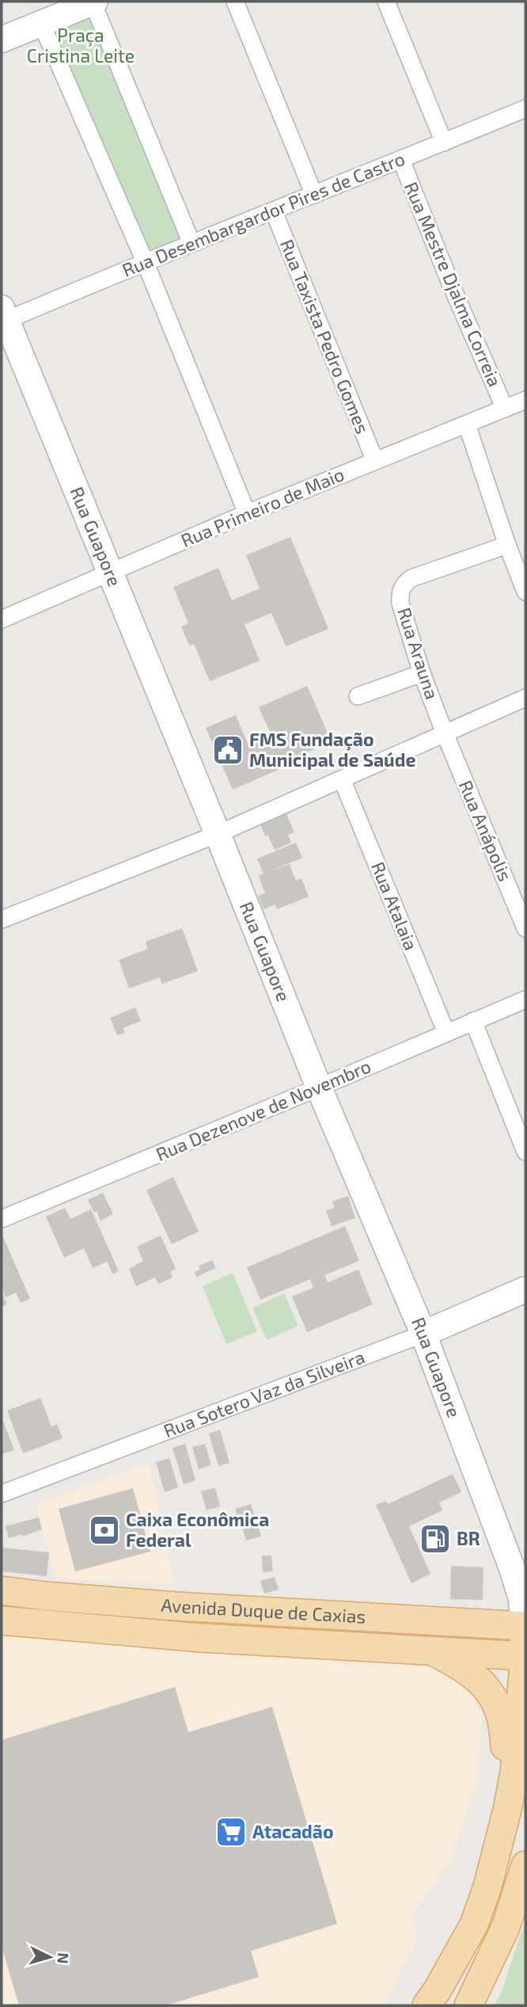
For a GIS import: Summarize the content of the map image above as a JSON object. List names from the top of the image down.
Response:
{
  "streets": {
    "main road": ["Rua Guapore", "Avenida Duque de Caxias"],
    "street": [
      "Rua Desembargardor Pires de Castro",
      "Rua Mestre Djalma Correia",
      "Rua Taxista Pedro Gomes",
      "Rua Primeiro de Maio",
      "Rua Arauna",
      "Rua Anápolis",
      "Rua Atalaia",
      "Rua Dezenove de Novembro",
      "Rua Sotero Vaz da Silveira"
    ]
  },
  "crossings": [
    ["Rua Desembargardor Pires de Castro", "Rua Mestre Djalma Correia"],
    ["Rua Desembargardor Pires de Castro", "Rua Taxista Pedro Gomes"],
    ["Rua Desembargardor Pires de Castro", "Rua Guapore"],
    ["Rua Mestre Djalma Correia", "Rua Primeiro de Maio"],
    ["Rua Taxista Pedro Gomes", "Rua Primeiro de Maio"],
    ["Rua Primeiro de Maio", "Rua Guapore"],
    ["Rua Guapore", "Rua Dezenove de Novembro"],
    ["Rua Guapore", "Rua Sotero Vaz da Silveira"],
    ["Rua Guapore", "Avenida Duque de Caxias"],
    ["Rua Arauna", "Rua Anápolis"],
    ["Rua Atalaia", "Rua Dezenove de Novembro"]
  ],
  "parks": ["Praça Cristina Leite"],
  "places": {
    "public building": ["FMS Fundação Municipal de Saúde"],
    "bank": ["Caixa Econômica Federal"],
    "fuel station": ["BR"],
    "supermarket": ["Atacadão"]
  },
  "north": "right"
}
